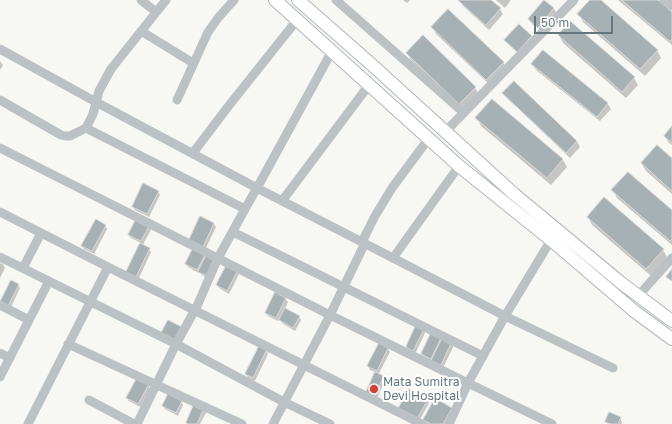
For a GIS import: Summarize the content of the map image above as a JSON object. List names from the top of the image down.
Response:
{
  "places": ["Mata Sumitra Devi Hospital"],
  "scale_bar": "50 m"
}
